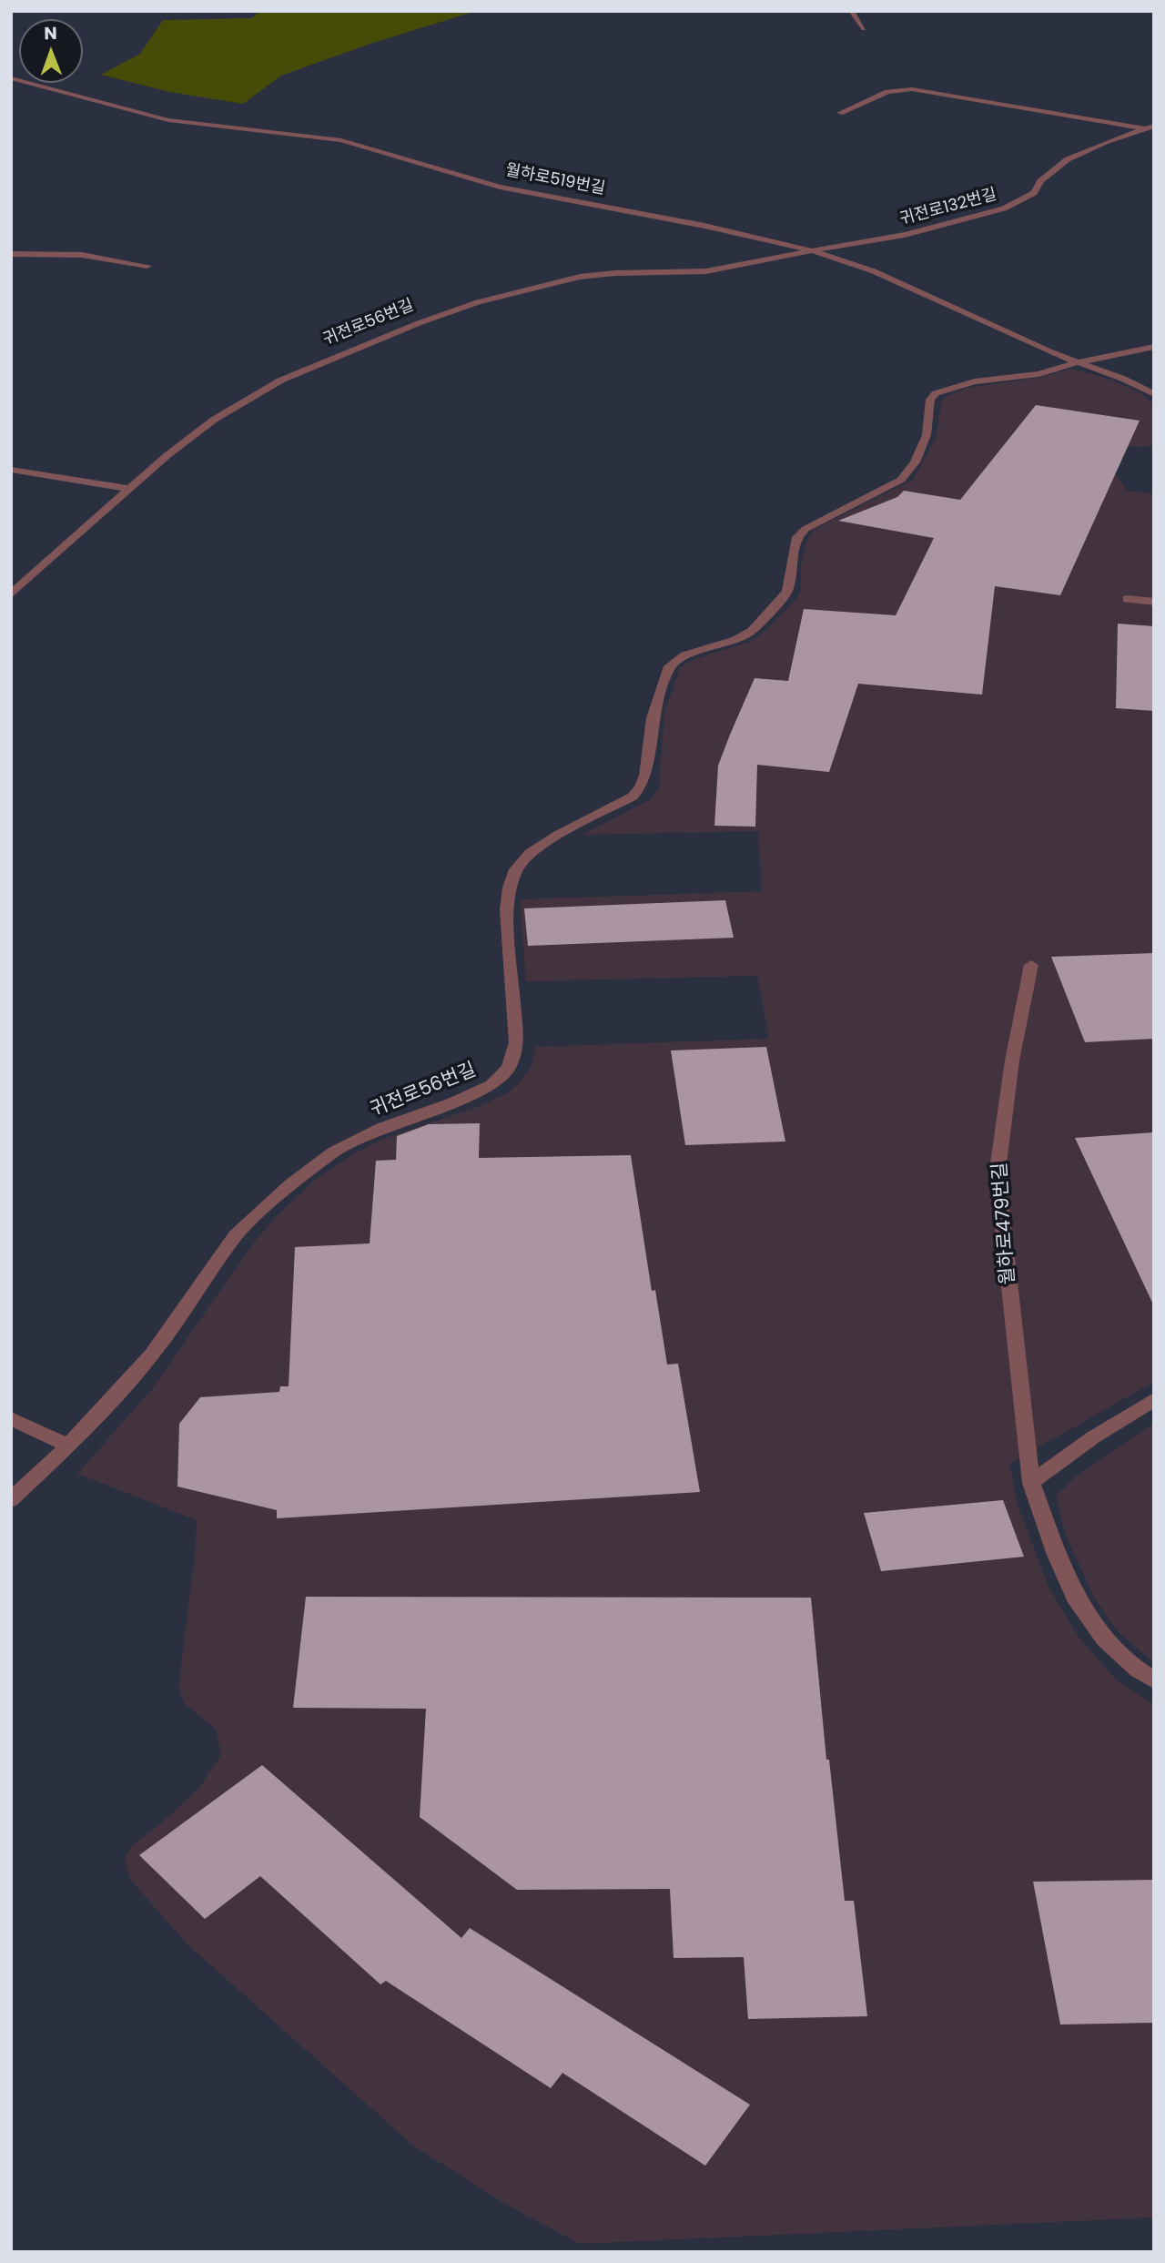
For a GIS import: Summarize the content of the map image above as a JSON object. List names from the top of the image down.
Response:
{
  "streets": {
    "lane": [
      "월하로519번길",
      "귀전로132번길",
      "귀전로56번길",
      "월하로479번길"
    ]
  },
  "crossings": [
    ["월하로519번길", "귀전로132번길"],
    ["월하로519번길", "귀전로56번길"],
    ["귀전로132번길", "귀전로56번길"]
  ],
  "north": "top"
}
